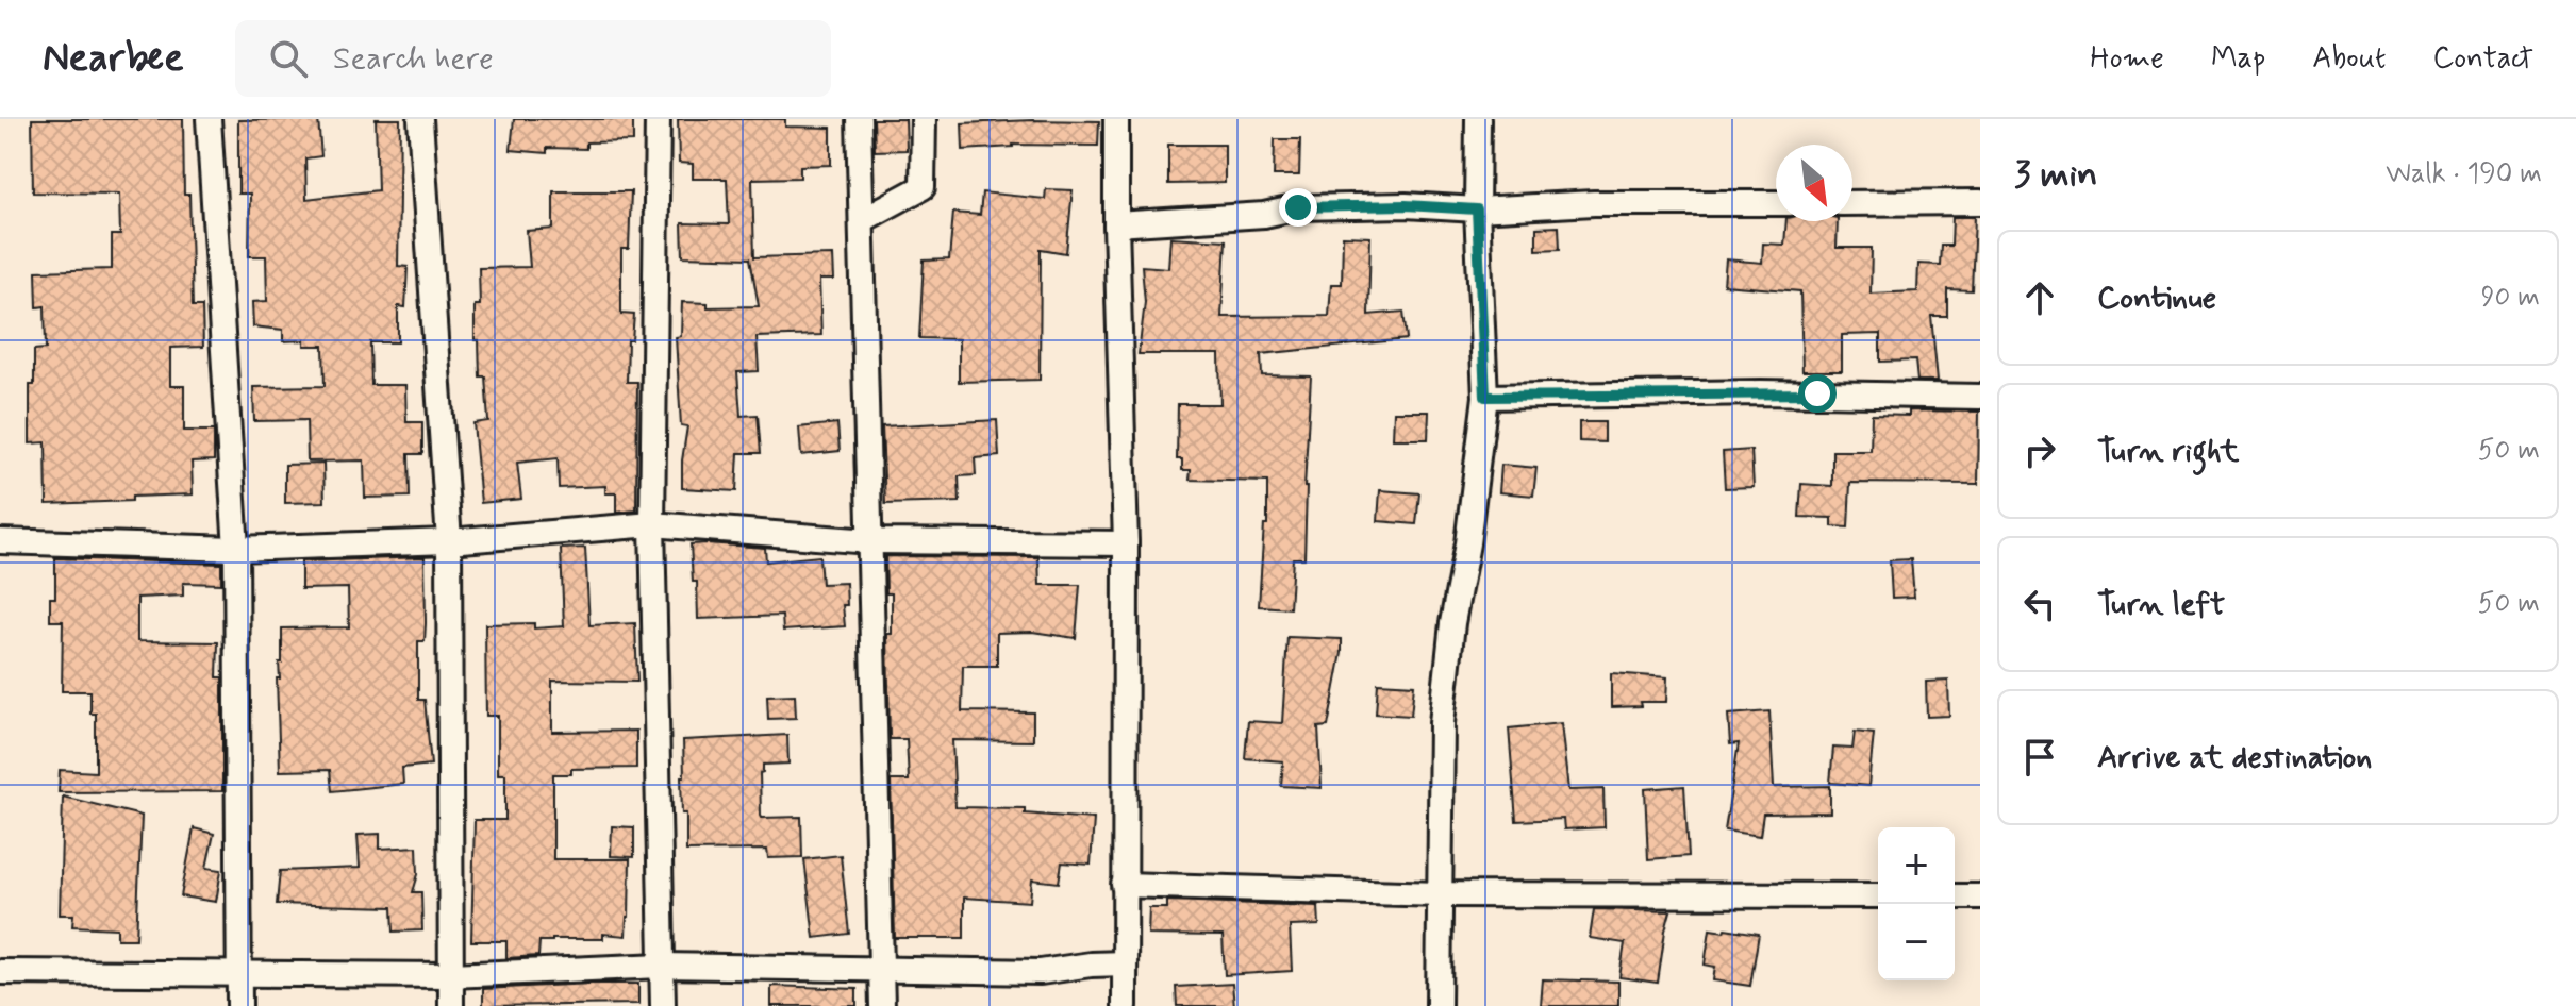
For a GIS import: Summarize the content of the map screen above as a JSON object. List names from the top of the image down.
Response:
{
  "north": "bottom right",
  "page": {
    "header": "Nearbee",
    "search": "Search here",
    "nav": [
      "Home",
      "Map",
      "About",
      "Contact"
    ],
    "heading": ["3 min", "Walk · 190 m"],
    "list": [
      ["Continue", "90 m"],
      ["Turn right", "50 m"],
      ["Turn left", "50 m"],
      "Arrive at destination"
    ],
    "map_buttons": ["+", "−"]
  }
}
